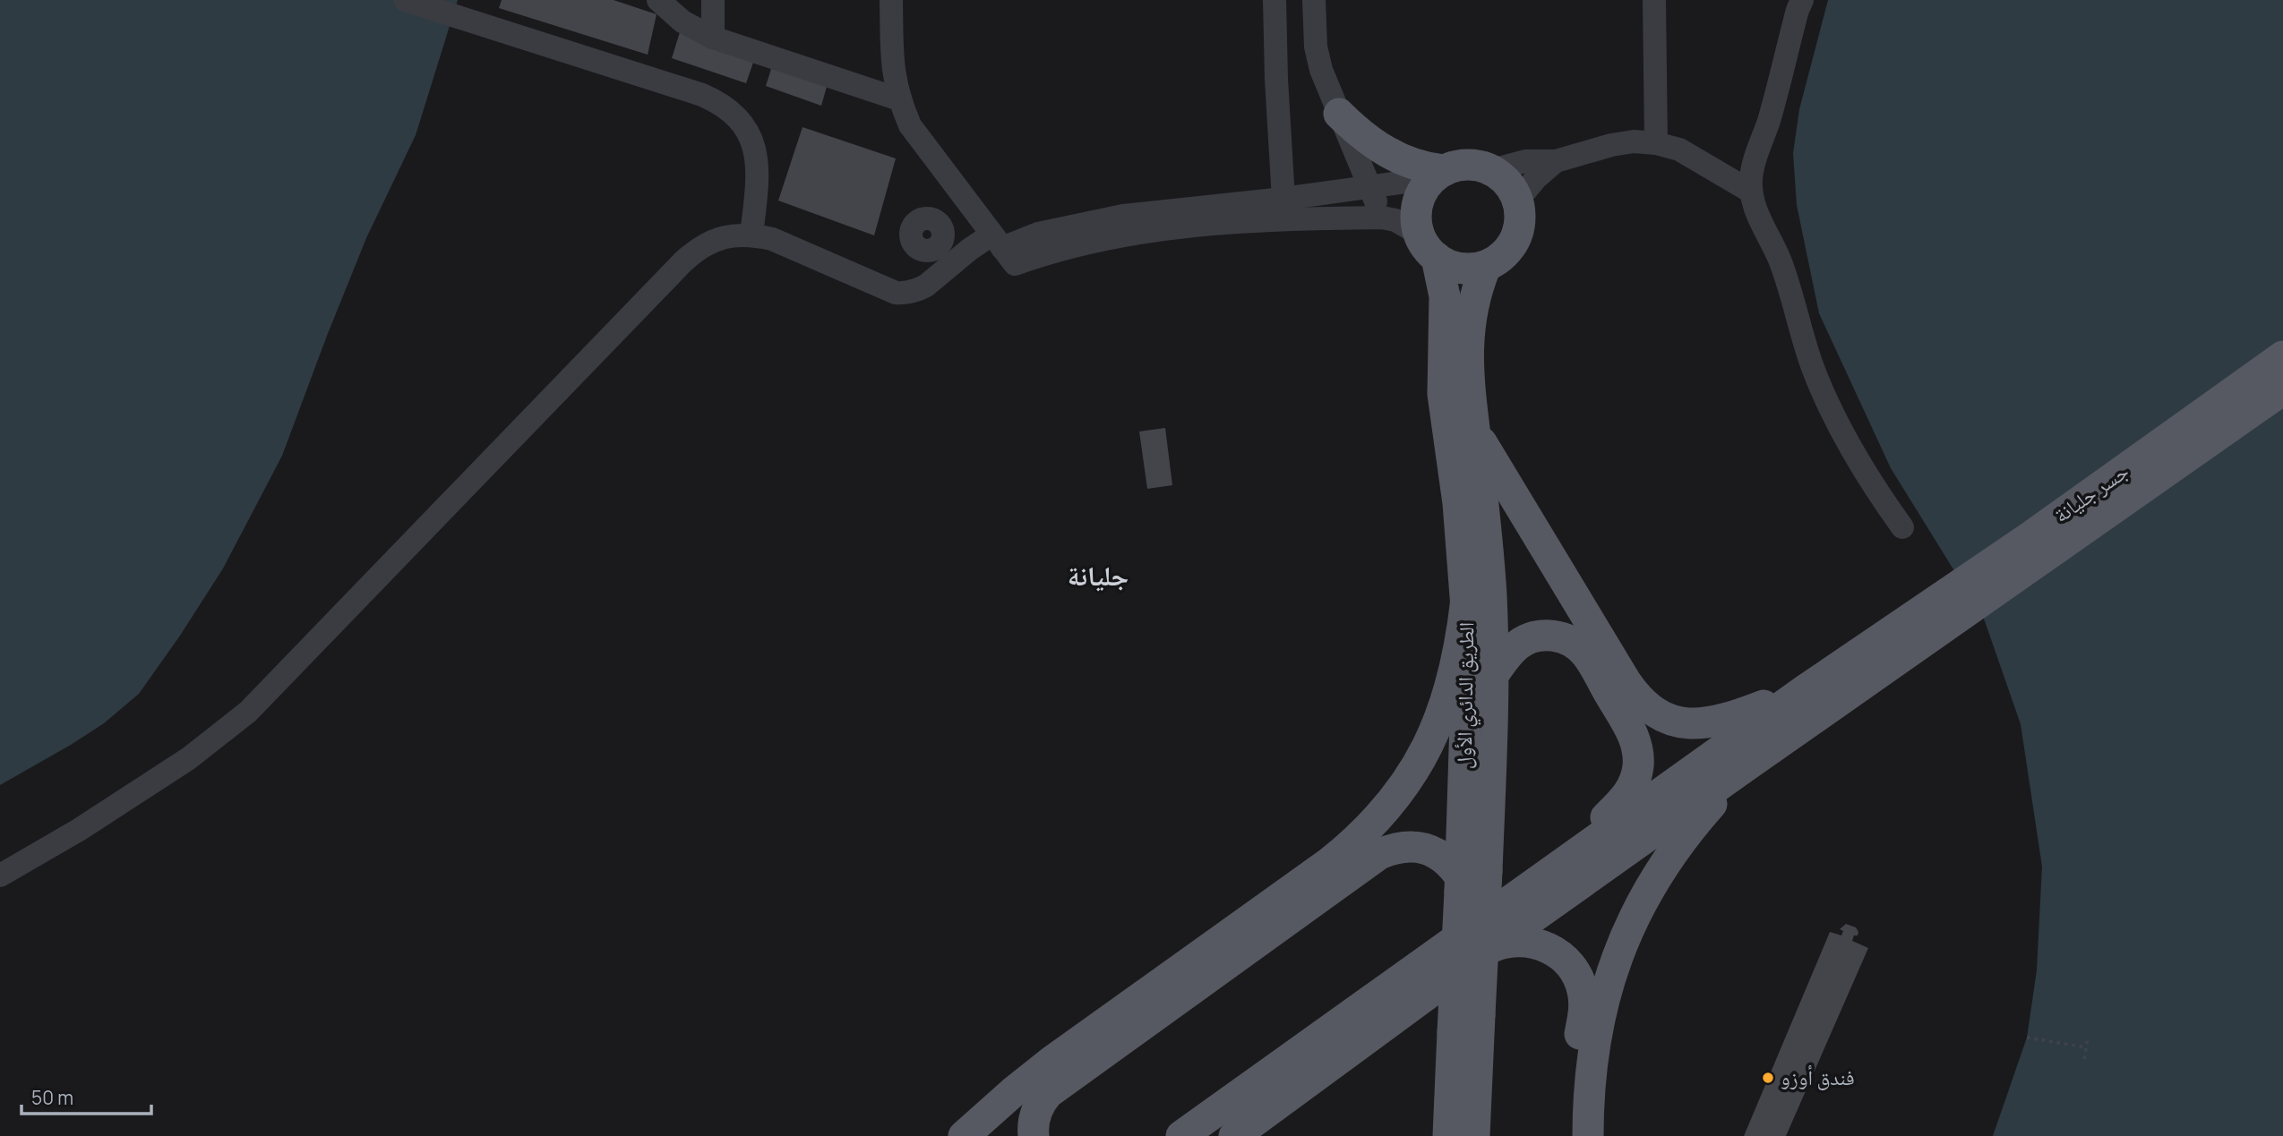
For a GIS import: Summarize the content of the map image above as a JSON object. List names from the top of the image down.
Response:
{
  "streets": {
    "main road": ["جسر جليانة", "الطريق الدائري الأول"]
  },
  "districts": ["جليانة"],
  "places": ["فندق أوزو"],
  "scale_bar": "50 m"
}
